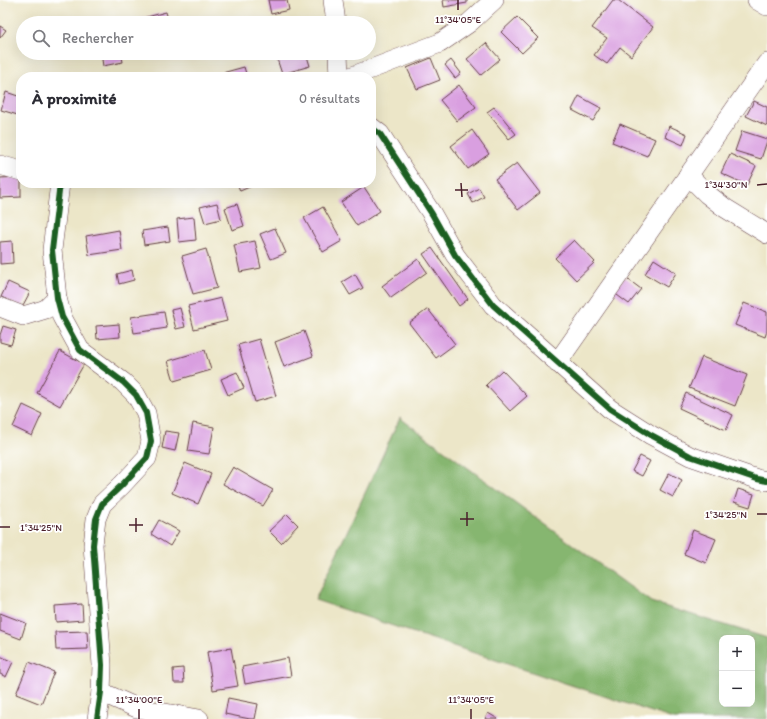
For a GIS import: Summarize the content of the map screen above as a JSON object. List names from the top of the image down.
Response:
{
  "page": {
    "search": "Rechercher",
    "heading": ["À proximité", "0 résultats"],
    "map_buttons": ["+", "−"]
  },
  "coordinates": [
    "11°34'05\"E",
    "1°34'30\"N",
    "1°34'25\"N",
    "11°34'00\"E"
  ]
}
